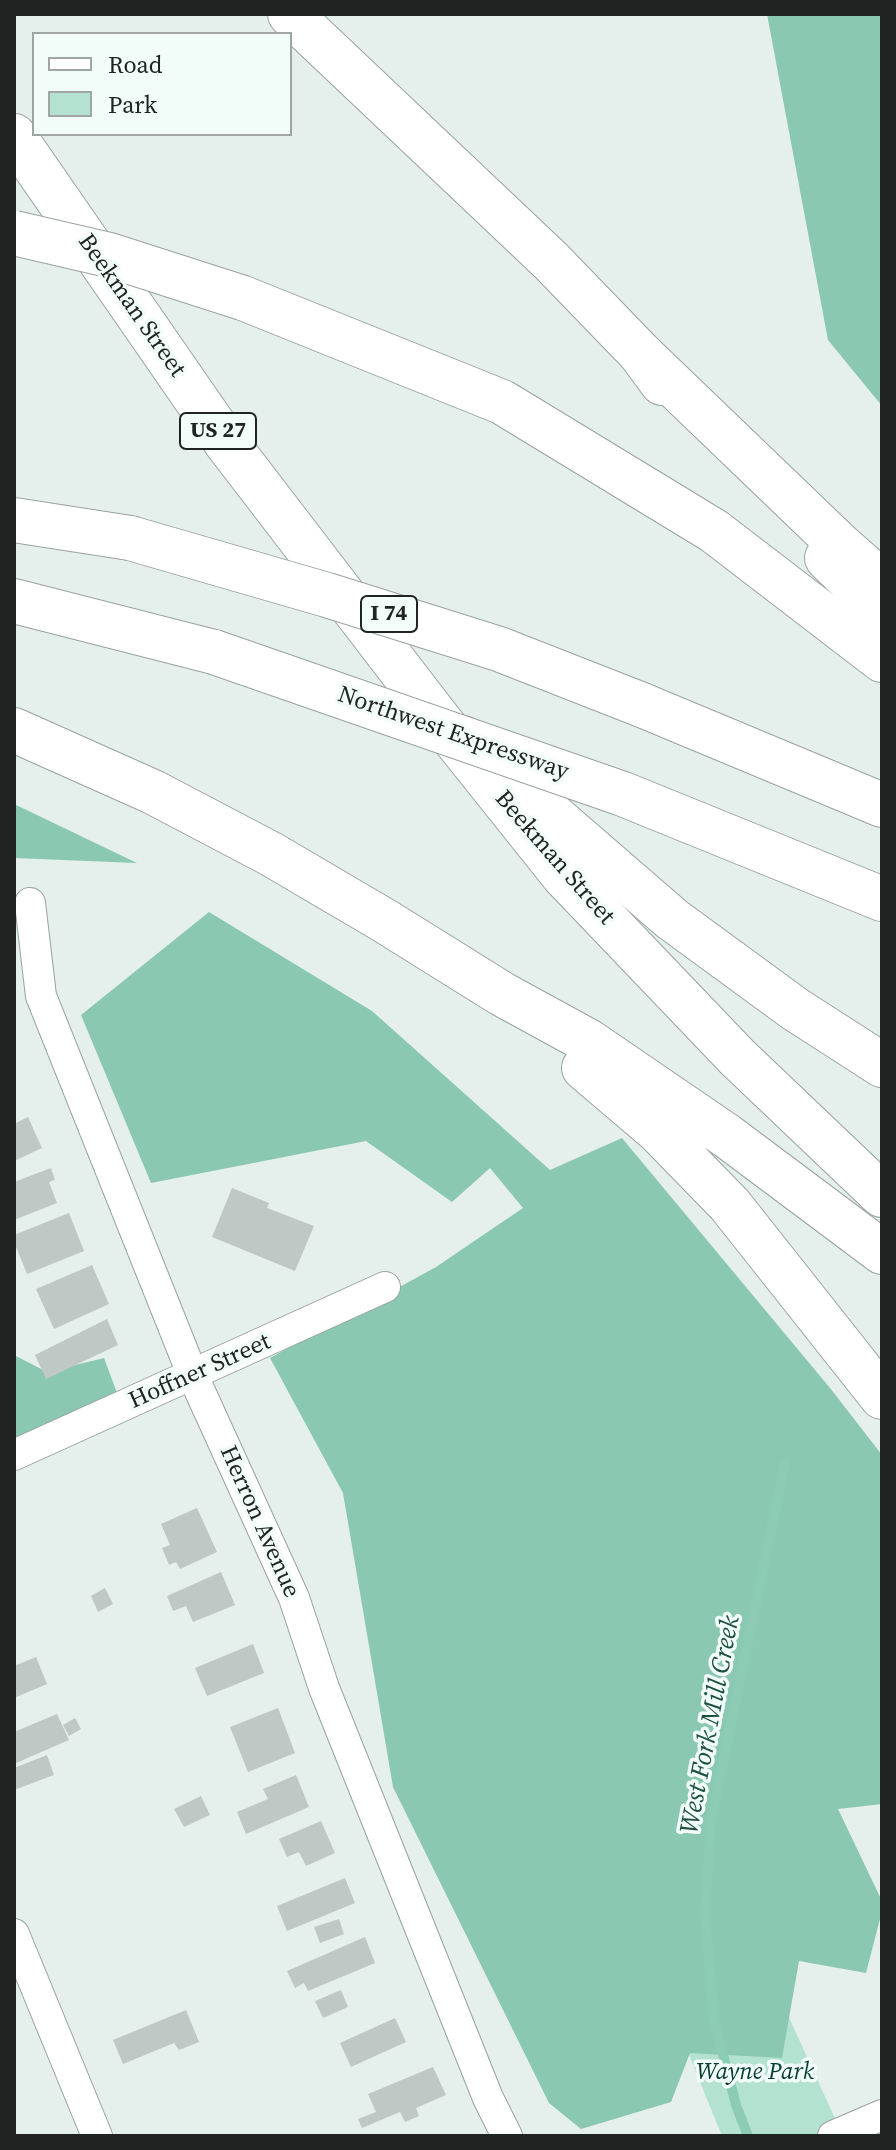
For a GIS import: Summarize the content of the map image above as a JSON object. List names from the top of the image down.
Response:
{
  "streets": {
    "main road": [
      "Beekman Street",
      "US 27",
      "I 74",
      "Northwest Expressway"
    ],
    "street": ["Hoffner Street", "Herron Avenue"]
  },
  "crossings": [
    ["Beekman Street", "US 27"],
    ["Hoffner Street", "Herron Avenue"]
  ],
  "water": ["West Fork Mill Creek"],
  "parks": ["Wayne Park"],
  "legend": ["Road", "Park"]
}
